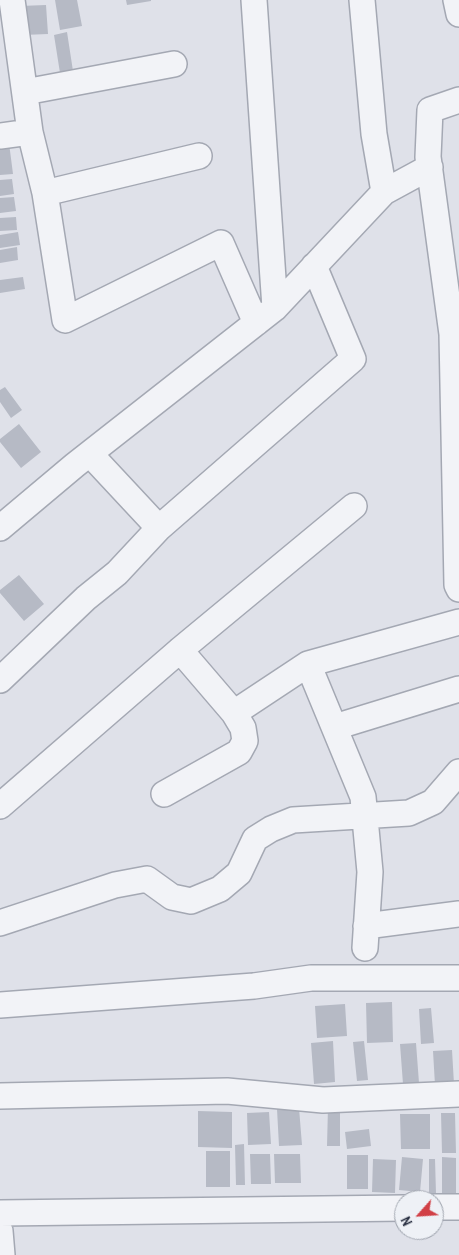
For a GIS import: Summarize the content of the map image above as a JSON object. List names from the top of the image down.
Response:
{
  "north": "bottom left"
}
